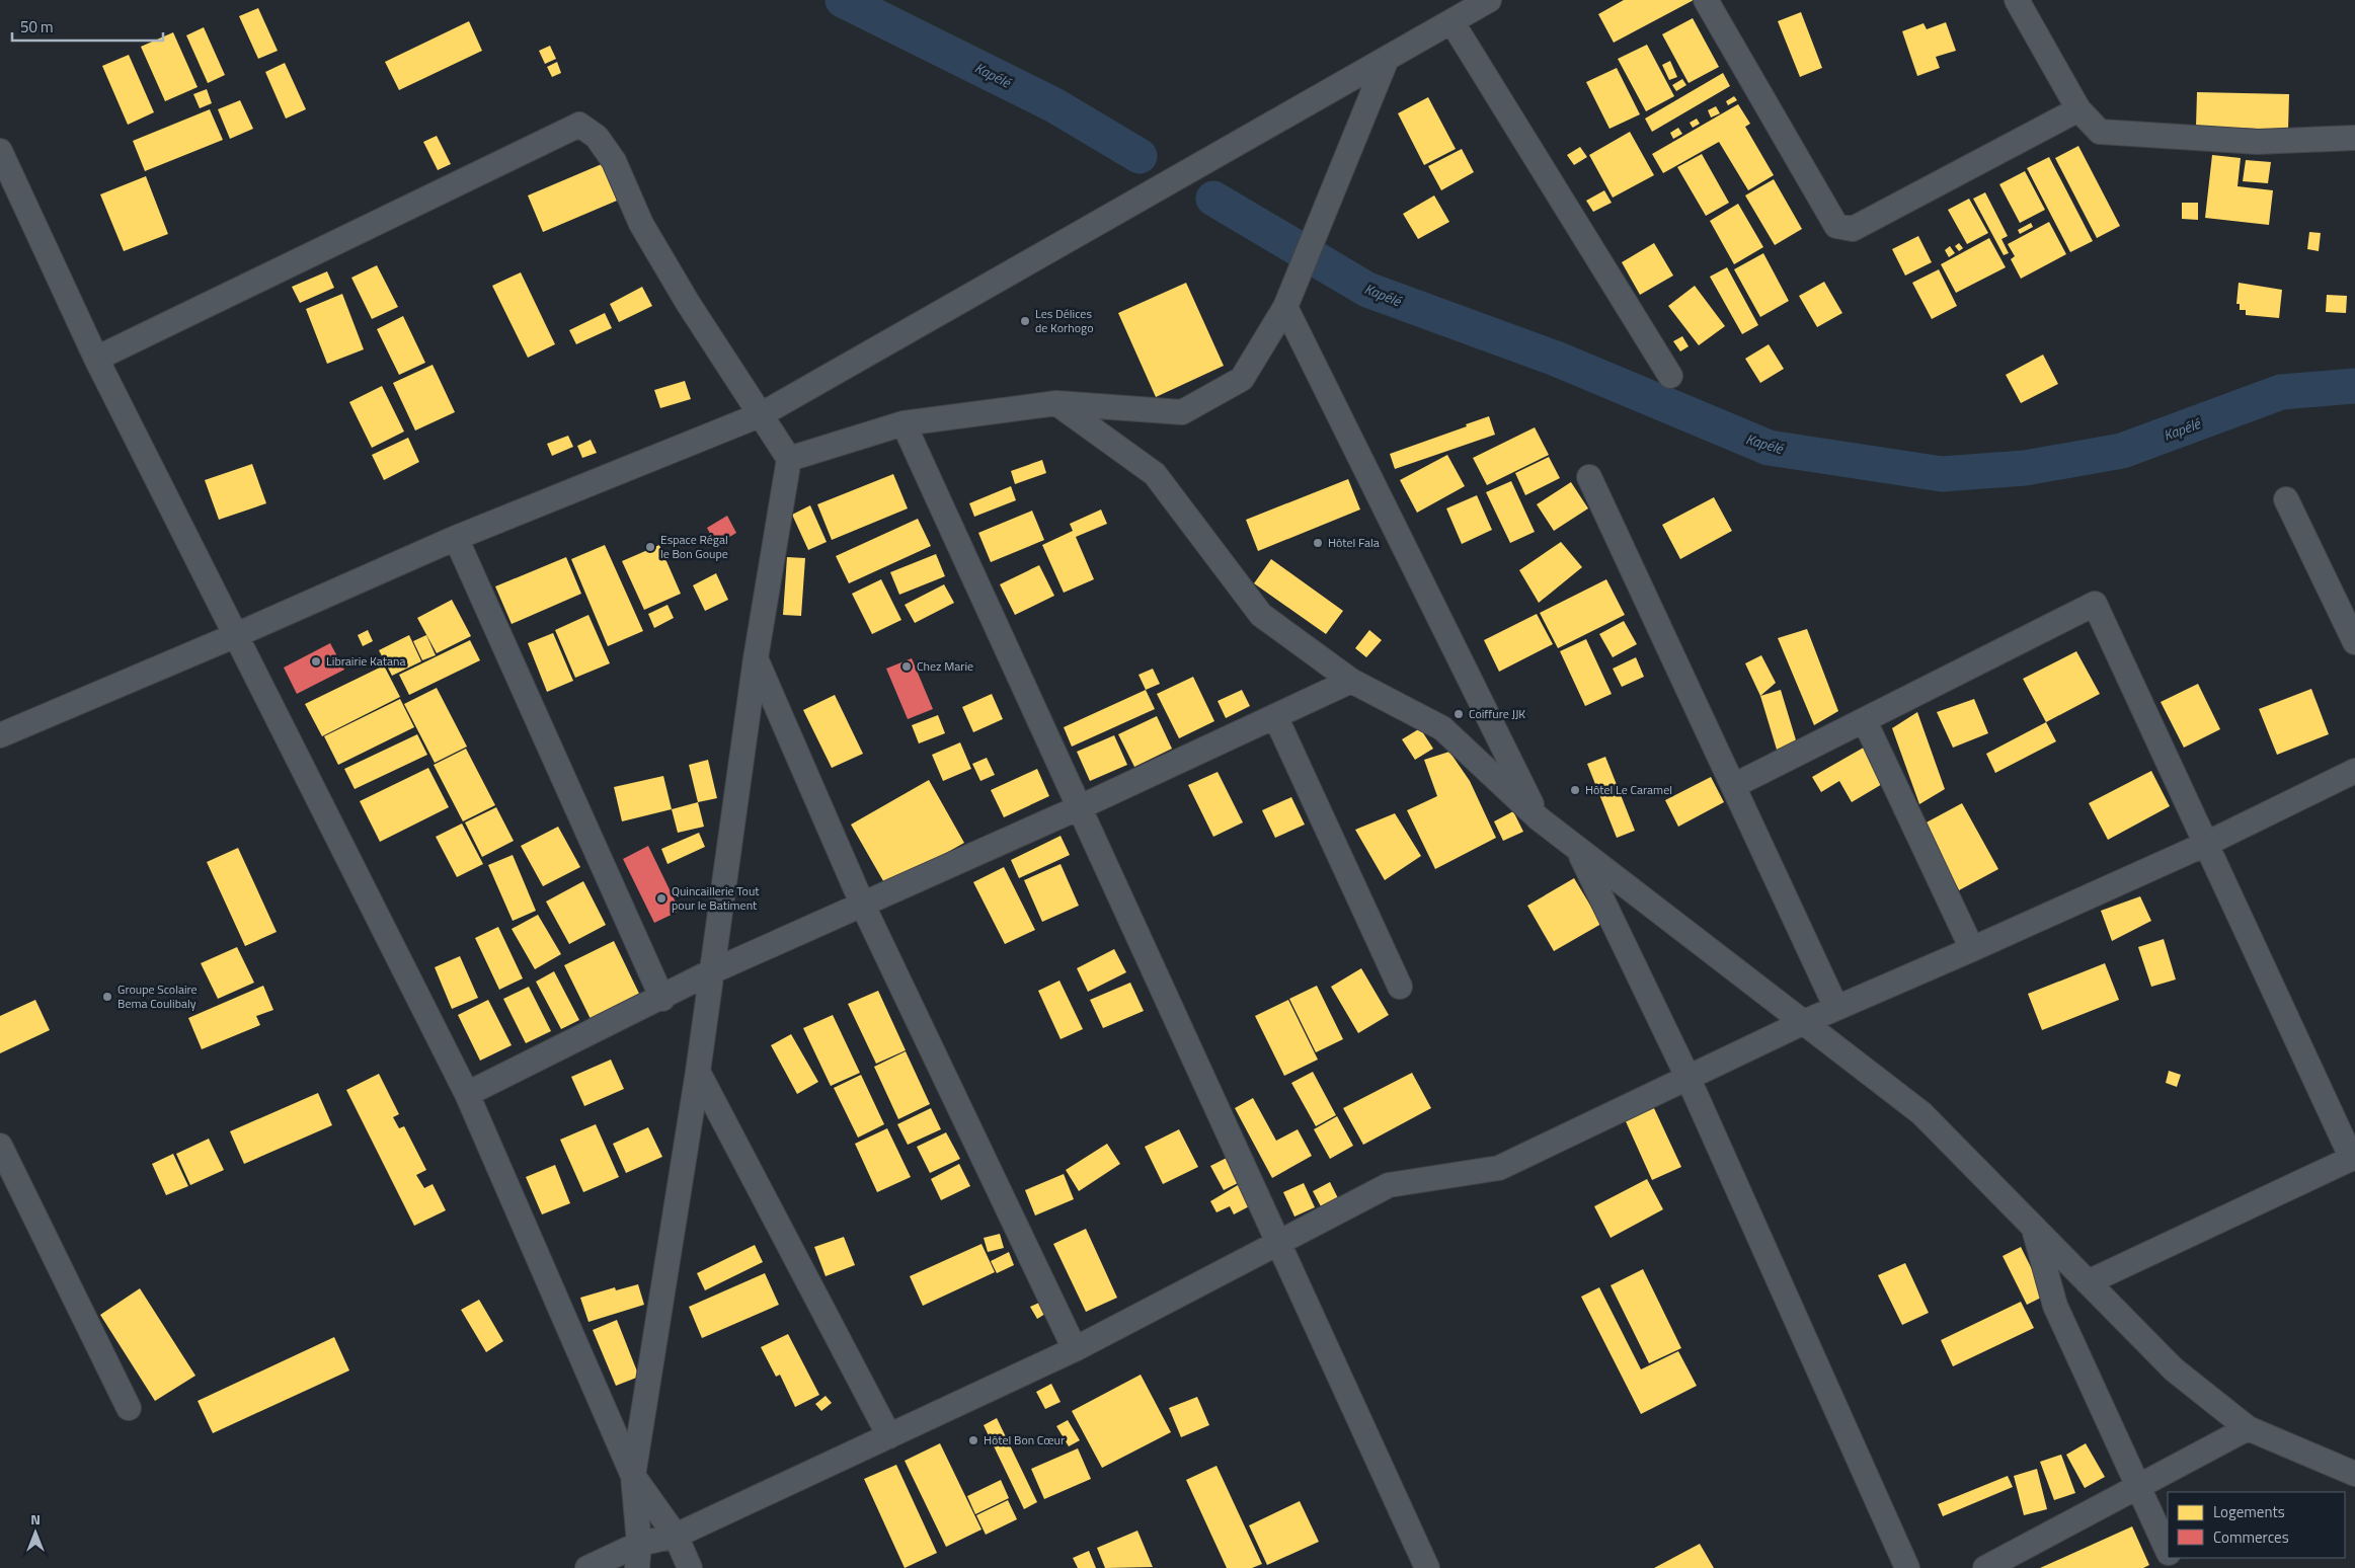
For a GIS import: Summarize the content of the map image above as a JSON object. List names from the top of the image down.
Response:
{
  "water": ["Kapélé"],
  "places": [
    "Les Délices de Korhogo",
    "Hôtel Fala",
    "Espace Régal le Bon Goupe",
    "Librairie Katana",
    "Chez Marie",
    "Coiffure JJK",
    "Hôtel Le Caramel",
    "Quincaillerie Tout pour le Batiment",
    "Groupe Scolaire Bema Coulibaly",
    "Hôtel Bon Cœur"
  ],
  "legend": ["Logements", "Commerces"],
  "scale_bar": "50 m",
  "north": "top"
}
